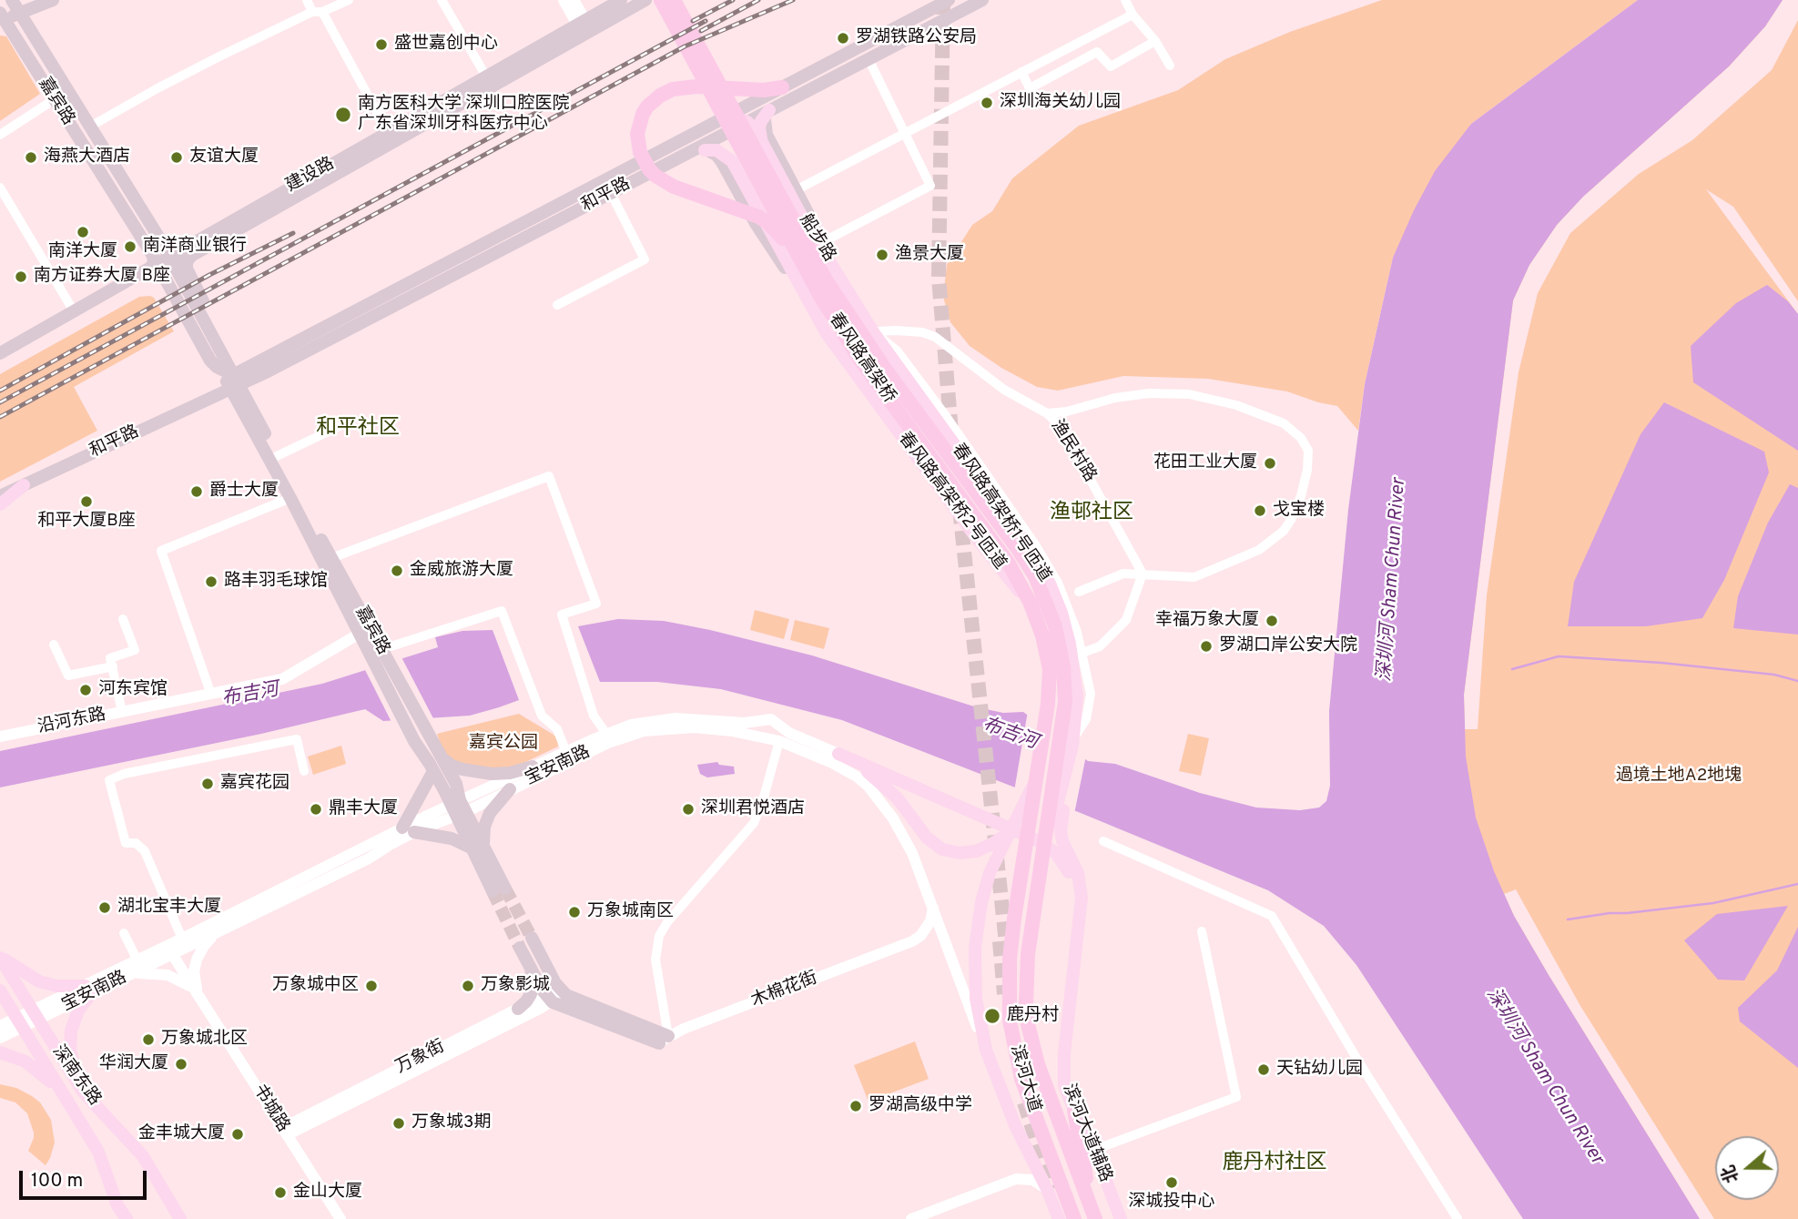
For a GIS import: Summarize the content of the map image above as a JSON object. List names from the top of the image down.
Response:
{
  "streets": {
    "highway": ["春风路高架桥", "滨河大道"],
    "main road": [
      "嘉宾路",
      "建设路",
      "和平路",
      "船步路",
      "春风路高架桥2号匝道",
      "春风路高架桥1号匝道",
      "深南东路",
      "滨河大道辅路"
    ],
    "street": [
      "渔民村路",
      "沿河东路",
      "宝安南路",
      "木棉花街",
      "万象街",
      "书城路"
    ]
  },
  "crossings": [
    ["嘉宾路", "建设路"],
    ["嘉宾路", "和平路"],
    ["嘉宾路", "沿河东路"],
    ["嘉宾路", "宝安南路"],
    ["和平路", "船步路"],
    ["船步路", "渔民村路"],
    ["船步路", "春风路高架桥2号匝道"],
    ["船步路", "春风路高架桥1号匝道"],
    ["春风路高架桥", "春风路高架桥2号匝道"],
    ["春风路高架桥", "滨河大道"],
    ["春风路高架桥", "滨河大道辅路"],
    ["渔民村路", "春风路高架桥2号匝道"],
    ["渔民村路", "春风路高架桥1号匝道"],
    ["春风路高架桥1号匝道", "滨河大道辅路"],
    ["宝安南路", "木棉花街"],
    ["宝安南路", "深南东路"],
    ["宝安南路", "书城路"],
    ["万象街", "书城路"],
    ["滨河大道", "滨河大道辅路"]
  ],
  "districts": ["和平社区", "渔邨社区", "鹿丹村社区"],
  "water": ["深圳河 Sham Chun River", "布吉河"],
  "parks": ["嘉宾公园", "過境土地A2地塊"],
  "places": [
    "罗湖铁路公安局",
    "盛世嘉创中心",
    "深圳海关幼儿园",
    "南方医科大学 深圳口腔医院 广东省深圳牙科医疗中心",
    "海燕大酒店",
    "友谊大厦",
    "南洋大厦",
    "南洋商业银行",
    "渔景大厦",
    "南方证券大厦 B座",
    "花田工业大厦",
    "爵士大厦",
    "和平大厦B座",
    "戈宝楼",
    "金威旅游大厦",
    "路丰羽毛球馆",
    "幸福万象大厦",
    "罗湖口岸公安大院",
    "河东宾馆",
    "嘉宾花园",
    "鼎丰大厦",
    "深圳君悦酒店",
    "湖北宝丰大厦",
    "万象城南区",
    "万象城中区",
    "万象影城",
    "鹿丹村",
    "万象城北区",
    "华润大厦",
    "天钻幼儿园",
    "罗湖高级中学",
    "万象城3期",
    "金丰城大厦",
    "深城投中心",
    "金山大厦"
  ],
  "scale_bar": "100 m",
  "north": "left"
}
